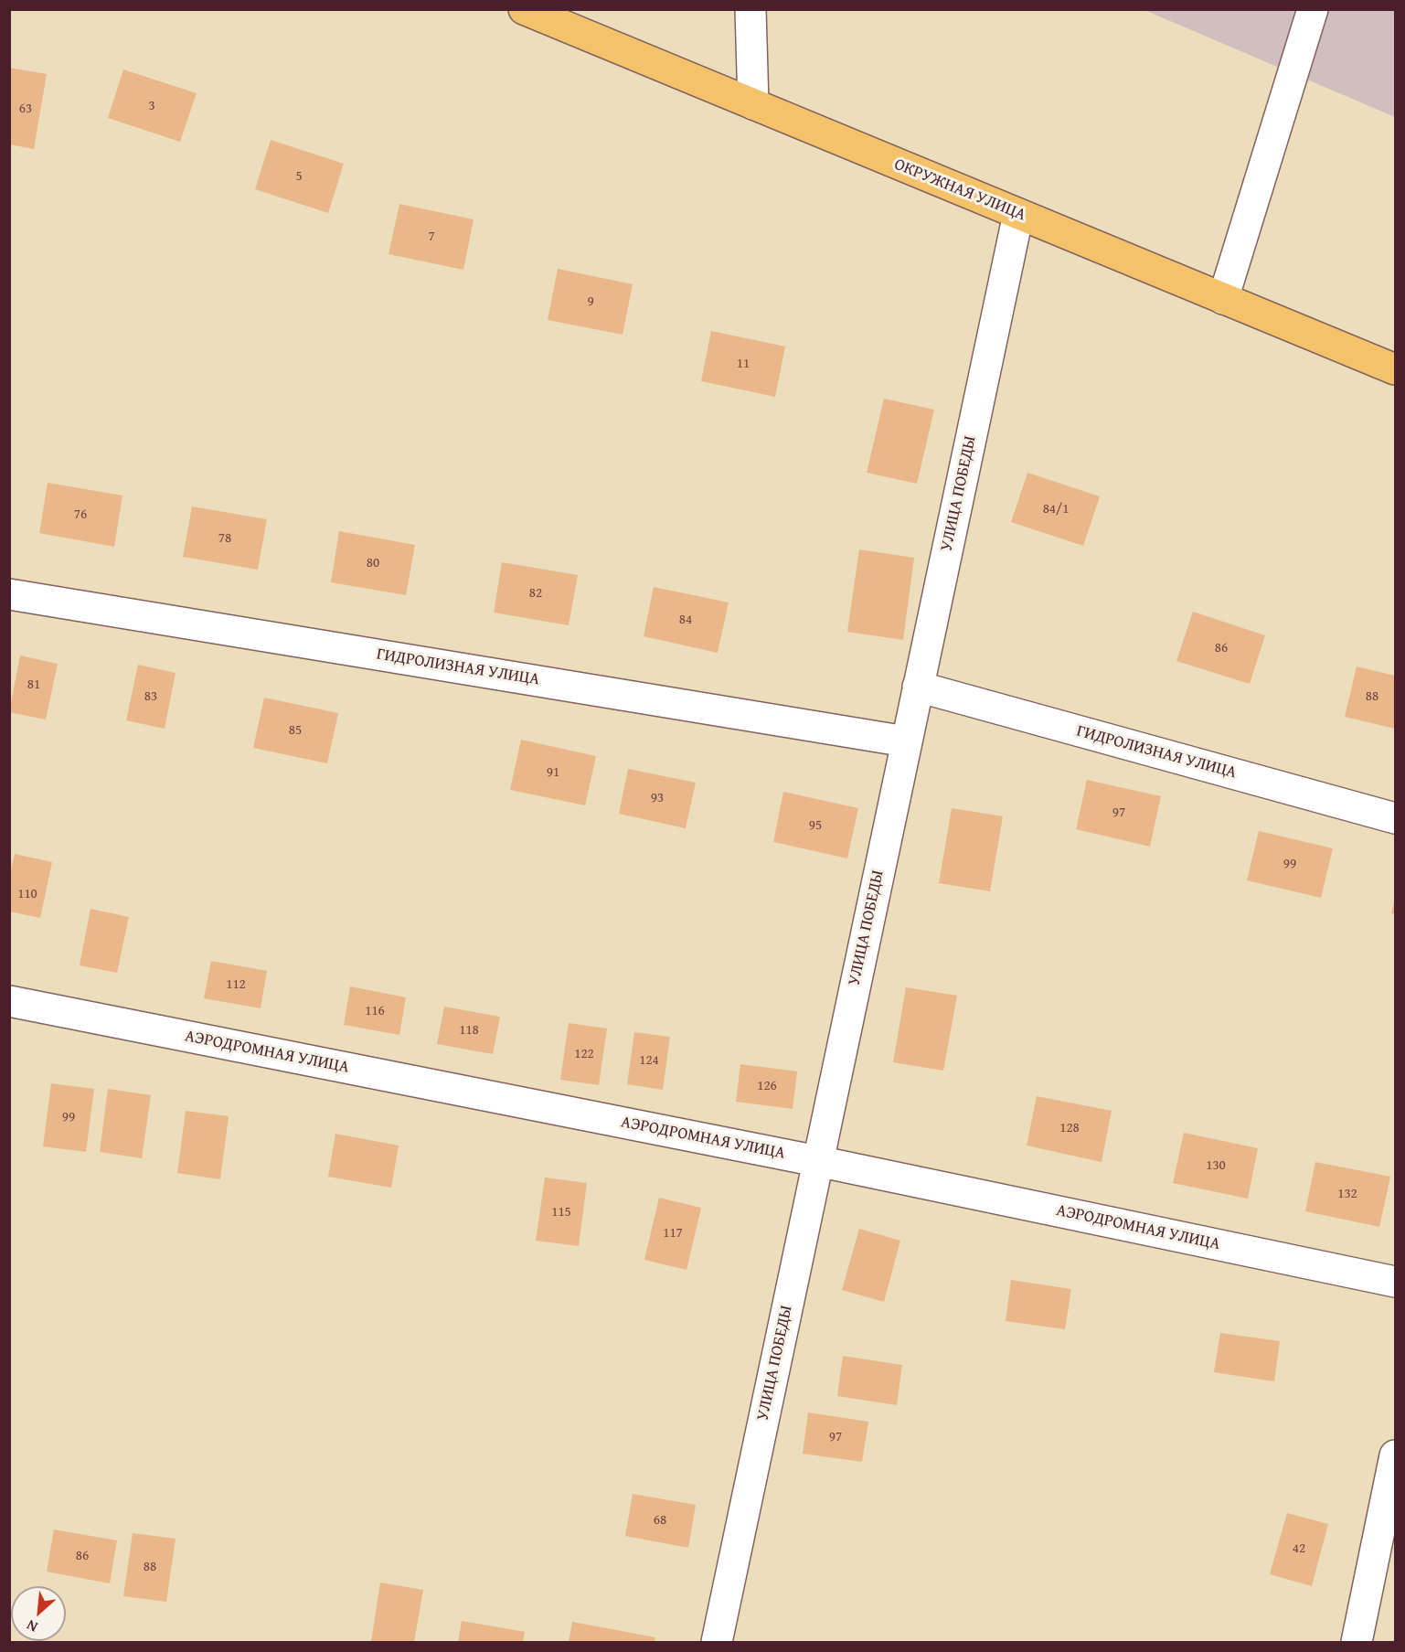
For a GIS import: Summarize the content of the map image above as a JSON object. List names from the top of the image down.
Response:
{
  "streets": {
    "main road": ["ОКРУЖНАЯ УЛИЦА"],
    "street": ["УЛИЦА ПОБЕДЫ", "ГИДРОЛИЗНАЯ УЛИЦА", "АЭРОДРОМНАЯ УЛИЦА"]
  },
  "crossings": [
    ["ОКРУЖНАЯ УЛИЦА", "УЛИЦА ПОБЕДЫ"],
    ["УЛИЦА ПОБЕДЫ", "ГИДРОЛИЗНАЯ УЛИЦА"],
    ["УЛИЦА ПОБЕДЫ", "АЭРОДРОМНАЯ УЛИЦА"]
  ],
  "house_numbers": [
    "3",
    "63",
    "5",
    "7",
    "9",
    "11",
    "84/1",
    "76",
    "78",
    "80",
    "82",
    "84",
    "86",
    "81",
    "83",
    "88",
    "85",
    "91",
    "93",
    "97",
    "95",
    "99",
    "110",
    "112",
    "116",
    "118",
    "122",
    "124",
    "126",
    "99",
    "128",
    "130",
    "132",
    "115",
    "117",
    "97",
    "68",
    "42",
    "86",
    "88"
  ],
  "north": "bottom left"
}
